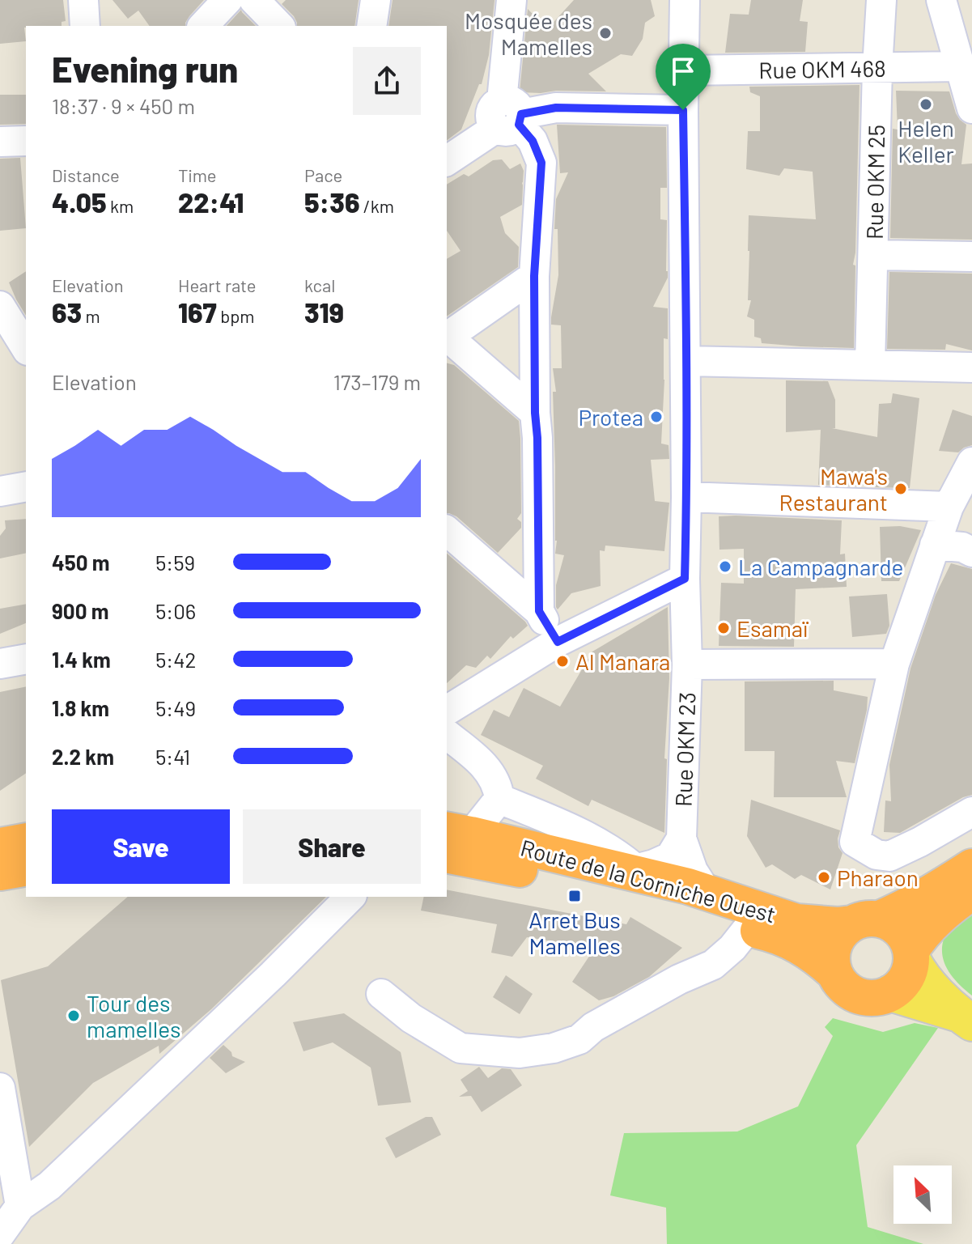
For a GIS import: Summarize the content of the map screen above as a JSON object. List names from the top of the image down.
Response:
{
  "streets": {
    "highway": ["Route de la Corniche Ouest"],
    "street": ["Rue OKM 468", "Rue OKM 25", "Rue OKM 23"]
  },
  "crossings": [
    ["Rue OKM 468", "Rue OKM 25"],
    ["Rue OKM 468", "Rue OKM 23"]
  ],
  "places": {
    "other": [
      "Mosquée des Mamelles",
      "Helen Keller",
      "Protea",
      "Mawa's Restaurant",
      "La Campagnarde",
      "Esamaï",
      "Al Manara",
      "Pharaon",
      "Tour des mamelles"
    ],
    "transit": ["Arret Bus Mamelles"]
  },
  "north": "top left",
  "page": {
    "heading": ["Evening run", "18:37 · 9 × 450 m"],
    "stats": [
      ["Distance", "4.05 km"],
      ["Time", "22:41"],
      ["Pace", "5:36 /km"],
      ["Elevation", "63 m"],
      ["Heart rate", "167 bpm"],
      ["kcal", "319"]
    ],
    "chart": ["Elevation", "173–179 m"],
    "list": [
      {
        "name": "450 m",
        "note": "5:59"
      },
      {
        "name": "900 m",
        "note": "5:06"
      },
      {
        "name": "1.4 km",
        "note": "5:42"
      },
      {
        "name": "1.8 km",
        "note": "5:49"
      },
      {
        "name": "2.2 km",
        "note": "5:41"
      }
    ],
    "buttons": ["Save", "Share"]
  }
}
